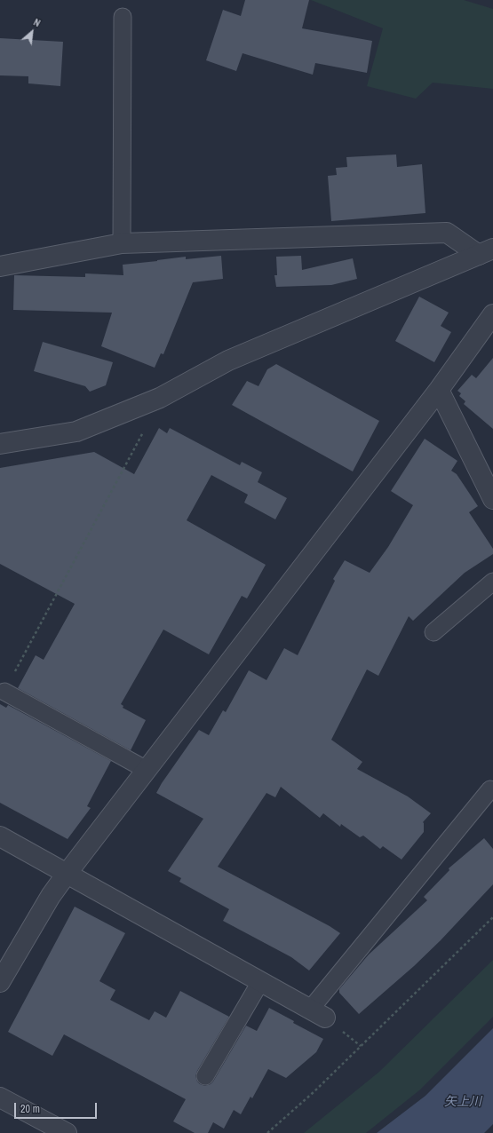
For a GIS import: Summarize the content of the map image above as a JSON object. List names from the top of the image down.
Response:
{
  "water": ["矢上川"],
  "scale_bar": "20 m",
  "north": "top right"
}
